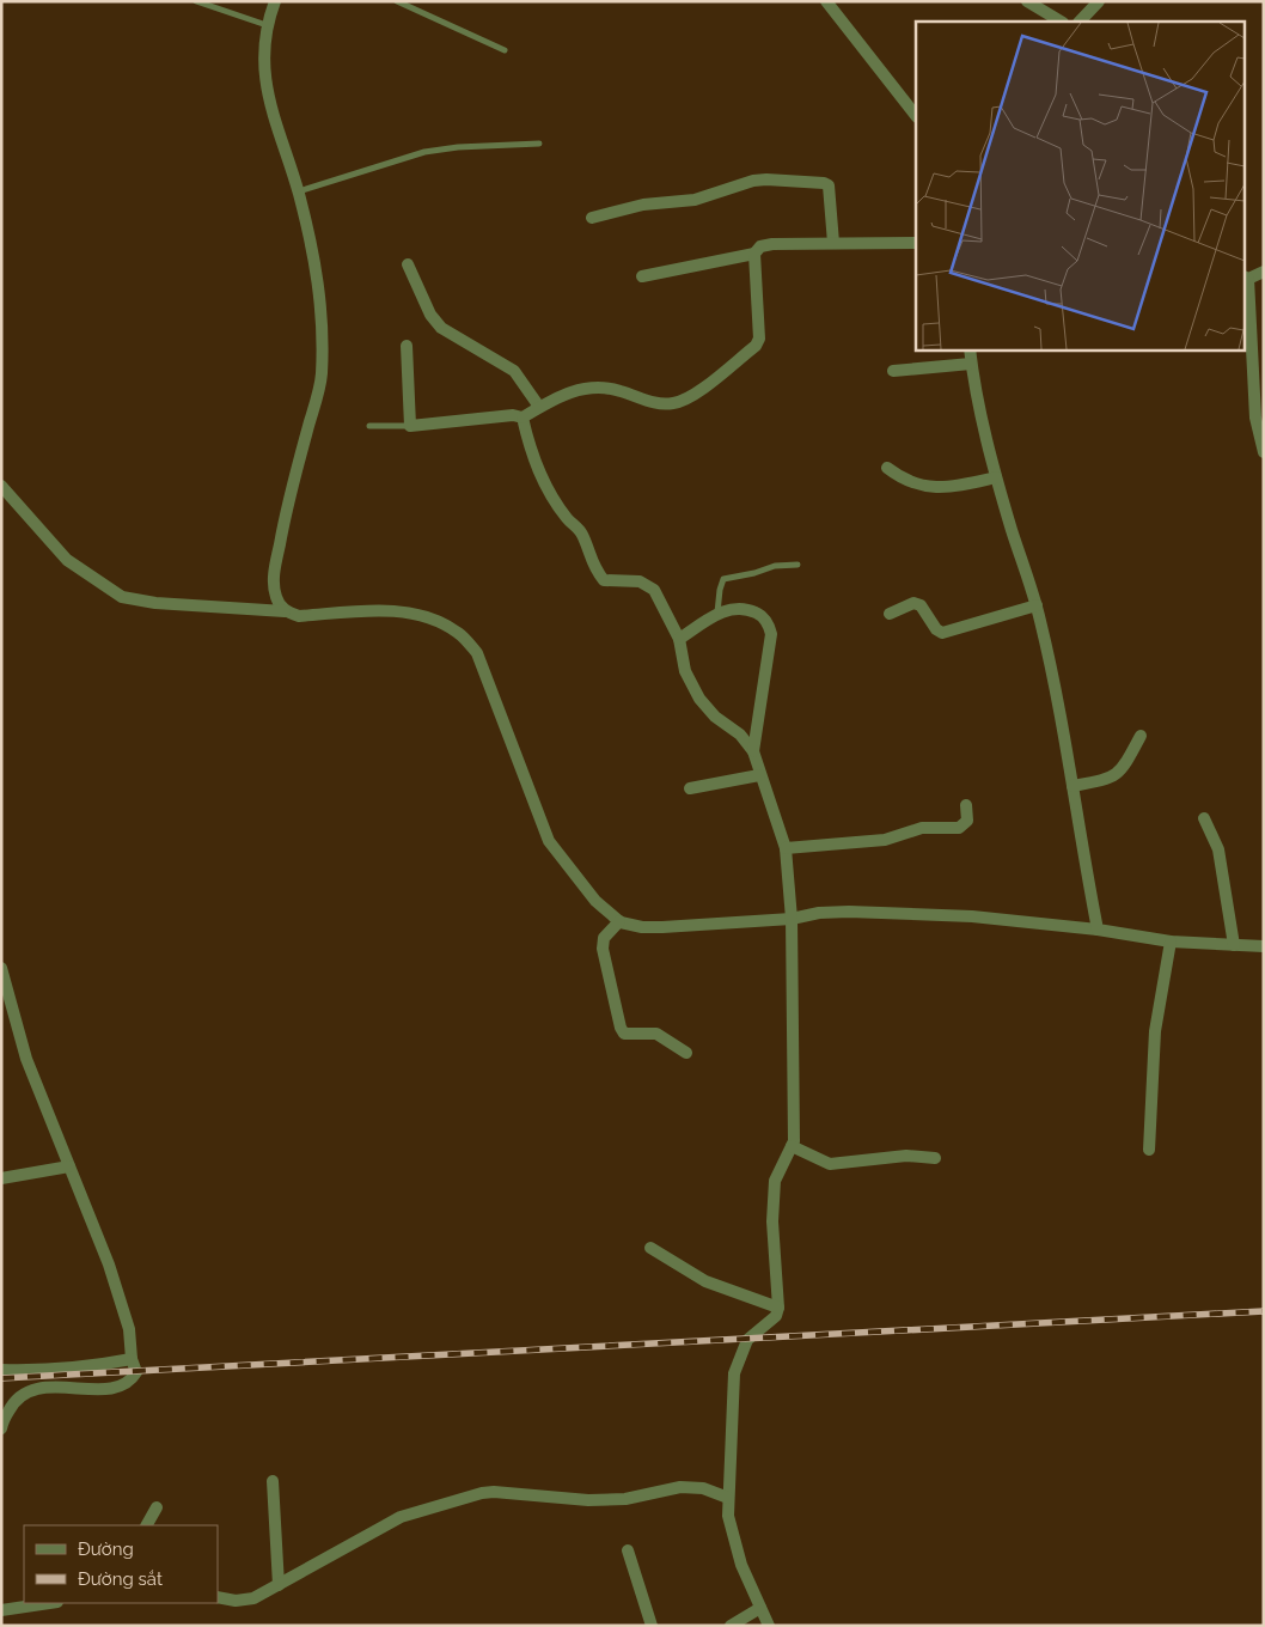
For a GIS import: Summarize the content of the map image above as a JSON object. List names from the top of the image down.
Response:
{
  "legend": ["Đường", "Đường sắt"]
}
